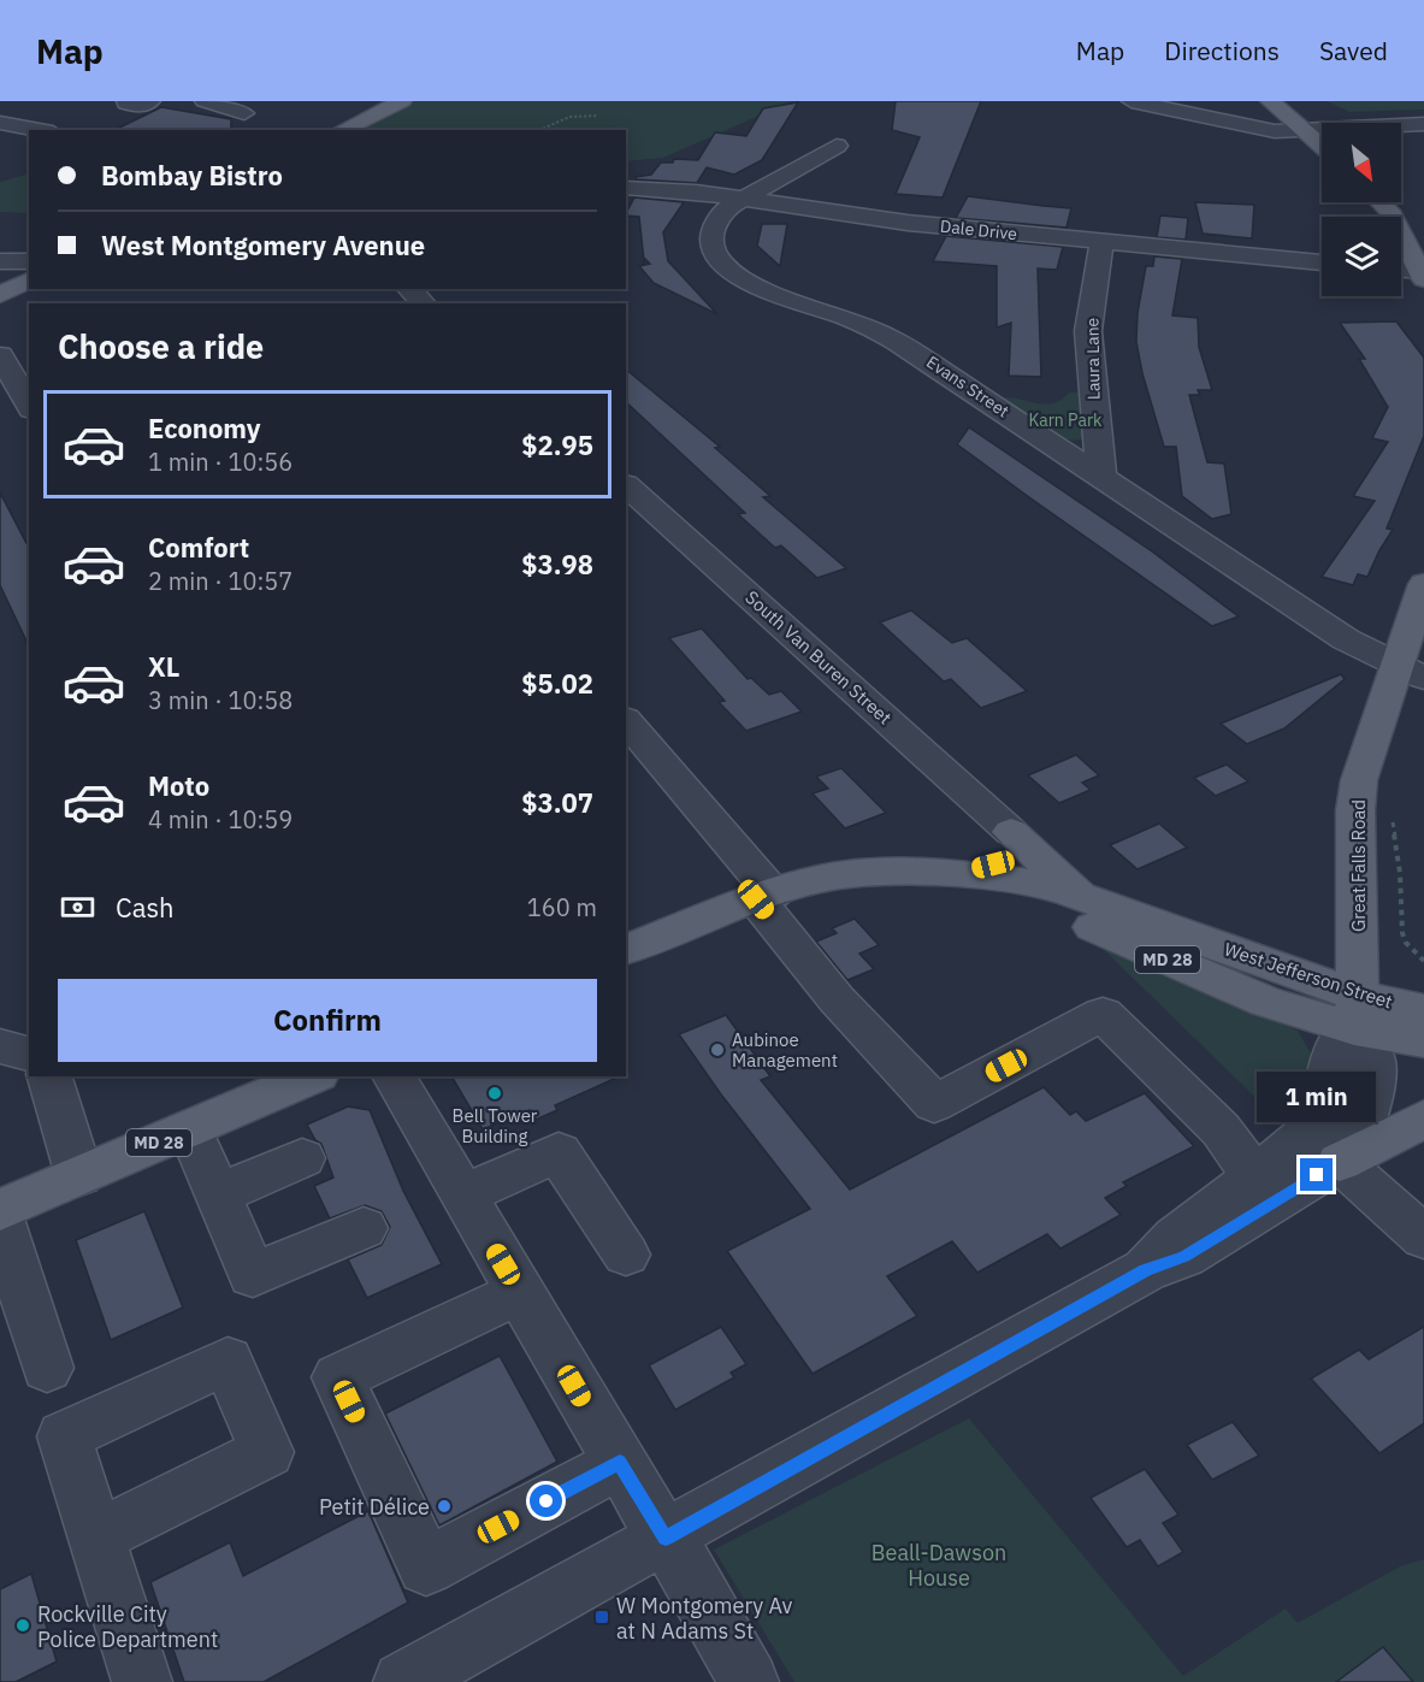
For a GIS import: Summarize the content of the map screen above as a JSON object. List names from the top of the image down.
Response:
{
  "streets": {
    "main road": ["Great Falls Road", "MD 28", "West Jefferson Street"],
    "street": [
      "Dale Drive",
      "Laura Lane",
      "Evans Street",
      "South Van Buren Street"
    ]
  },
  "crossings": [
    ["Dale Drive", "Laura Lane"],
    ["Dale Drive", "Evans Street"],
    ["Laura Lane", "Evans Street"],
    ["Evans Street", "Great Falls Road"],
    ["Great Falls Road", "West Jefferson Street"]
  ],
  "parks": ["Karn Park", "Beall-Dawson House"],
  "places": {
    "other": [
      "Aubinoe Management",
      "Bell Tower Building",
      "Petit Délice",
      "Rockville City Police Department"
    ],
    "transit": ["W Montgomery Av at N Adams St"]
  },
  "north": "bottom right",
  "page": {
    "header": "Map",
    "nav": ["Map", "Directions", "Saved"],
    "banner": ["Bombay Bistro", "West Montgomery Avenue"],
    "heading": "Choose a ride",
    "list": [
      {
        "name": "Economy",
        "note": "1 min · 10:56",
        "value": "$2.95"
      },
      {
        "name": "Comfort",
        "note": "2 min · 10:57",
        "value": "$3.98"
      },
      {
        "name": "XL",
        "note": "3 min · 10:58",
        "value": "$5.02"
      },
      {
        "name": "Moto",
        "note": "4 min · 10:59",
        "value": "$3.07"
      }
    ],
    "pay": ["Cash", "160 m"],
    "buttons": "Confirm",
    "bubble": "1 min"
  }
}
